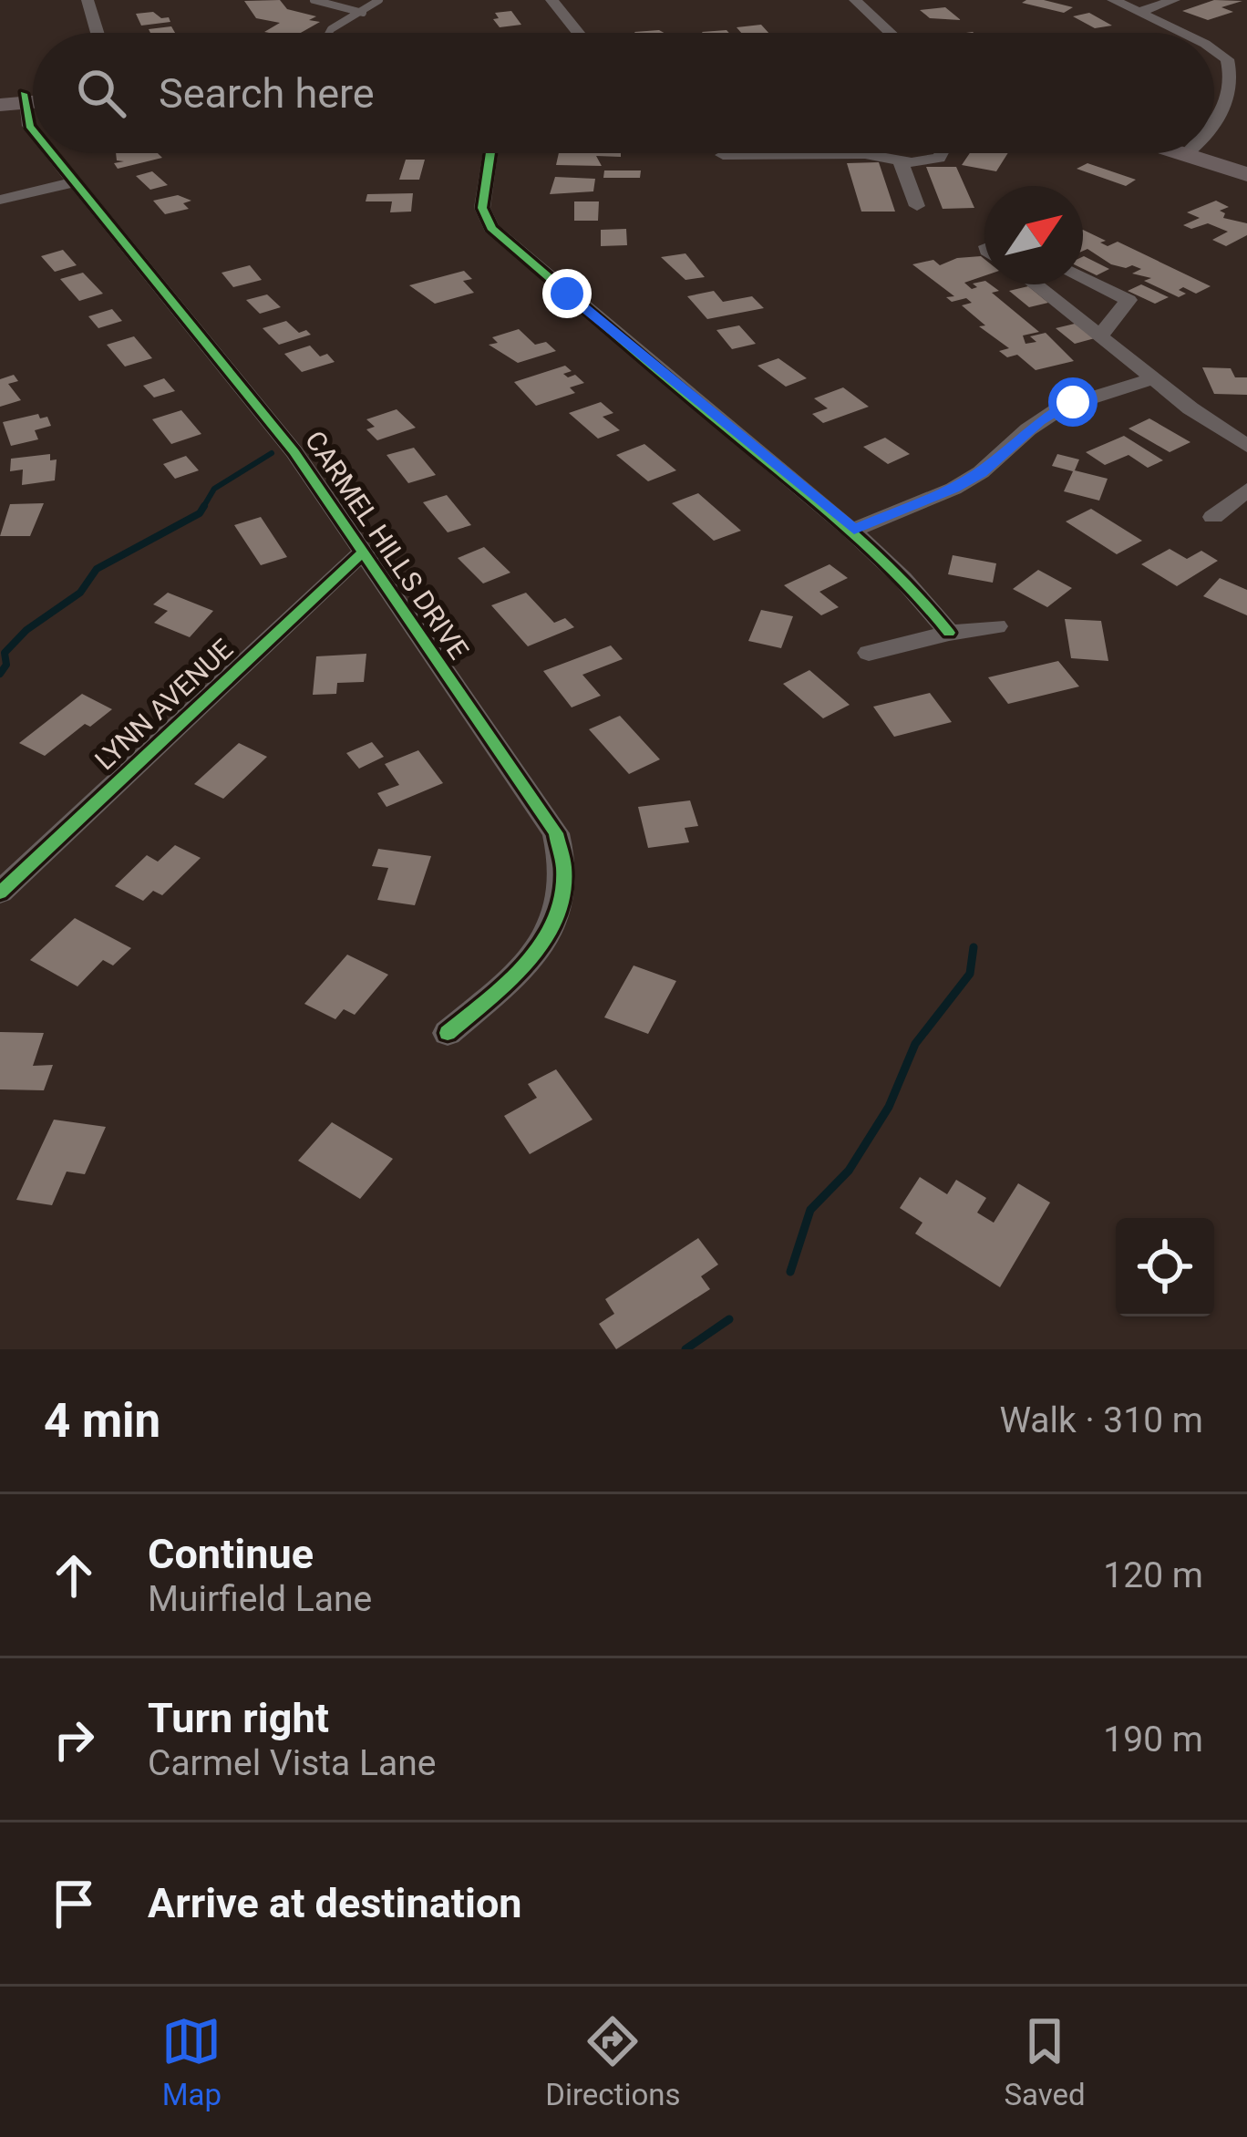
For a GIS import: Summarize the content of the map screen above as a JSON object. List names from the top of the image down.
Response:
{
  "streets": {
    "street": ["CARMEL HILLS DRIVE", "LYNN AVENUE"]
  },
  "crossings": [
    ["CARMEL HILLS DRIVE", "LYNN AVENUE"]
  ],
  "north": "top right",
  "page": {
    "search": "Search here",
    "heading": ["4 min", "Walk · 310 m"],
    "list": [
      ["Continue", "Muirfield Lane", "120 m"],
      ["Turn right", "Carmel Vista Lane", "190 m"],
      "Arrive at destination"
    ],
    "nav": ["Map", "Directions", "Saved"]
  }
}
